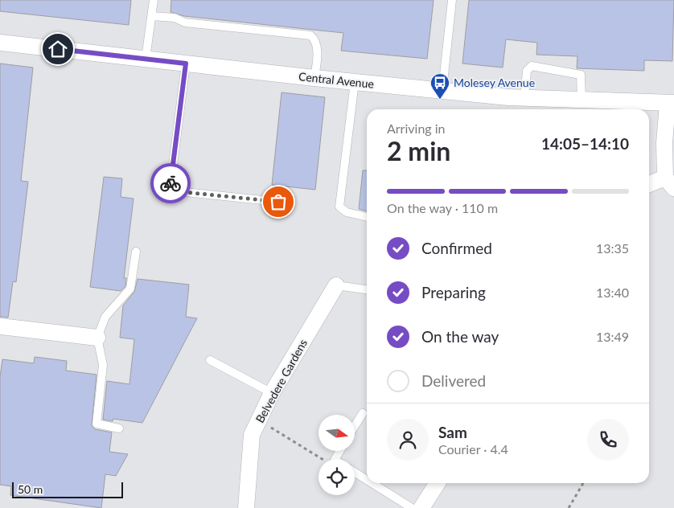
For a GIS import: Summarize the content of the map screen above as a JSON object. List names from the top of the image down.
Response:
{
  "streets": {
    "street": ["Central Avenue", "Belvedere Gardens"]
  },
  "places": {
    "bus stop": ["Molesey Avenue"]
  },
  "scale_bar": "50 m",
  "north": "right",
  "page": {
    "heading": ["2 min", "Arriving in", "14:05–14:10"],
    "panel": ["Sam", "Courier · 4.4"],
    "bar": "On the way · 110 m",
    "list": [
      ["Confirmed", "13:35"],
      ["Preparing", "13:40"],
      ["On the way", "13:49"],
      "Delivered"
    ],
    "scale": "50 m"
  }
}
